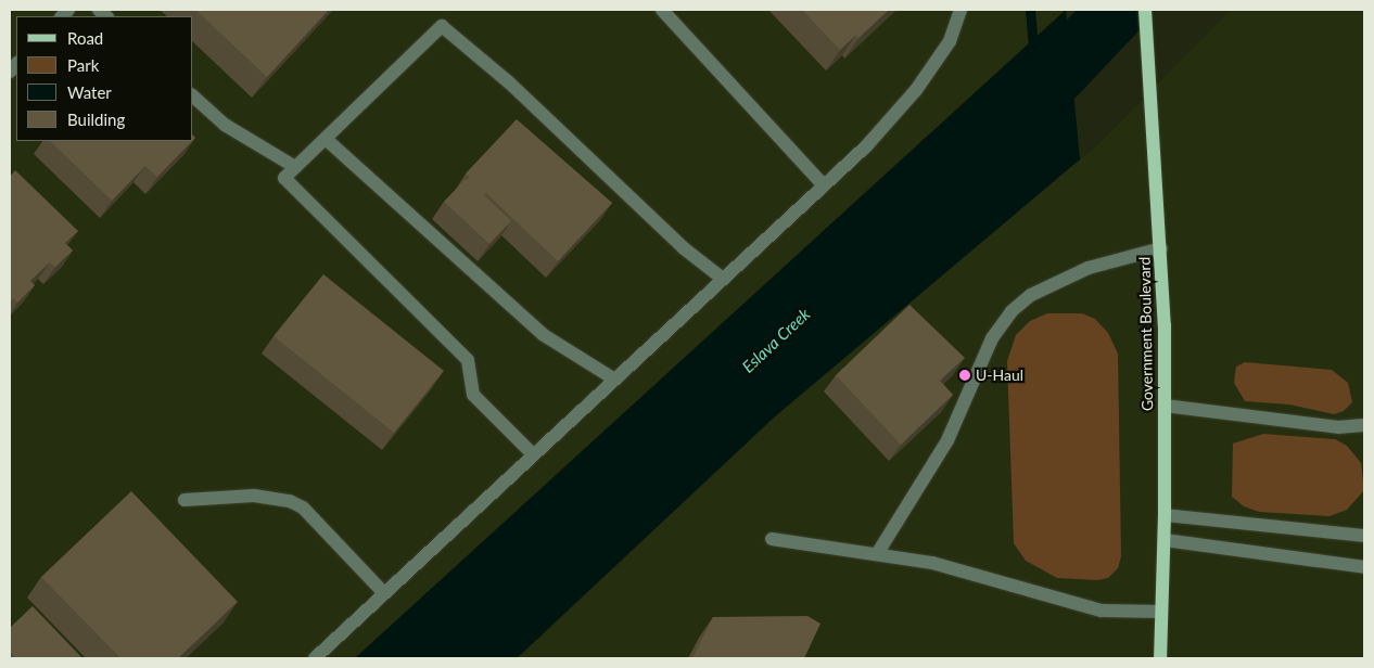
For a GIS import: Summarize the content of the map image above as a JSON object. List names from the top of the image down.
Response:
{
  "streets": {
    "main road": ["Government Boulevard"]
  },
  "water": ["Eslava Creek"],
  "places": ["U-Haul"],
  "legend": [
    "Road",
    "Park",
    "Water",
    "Building"
  ]
}
